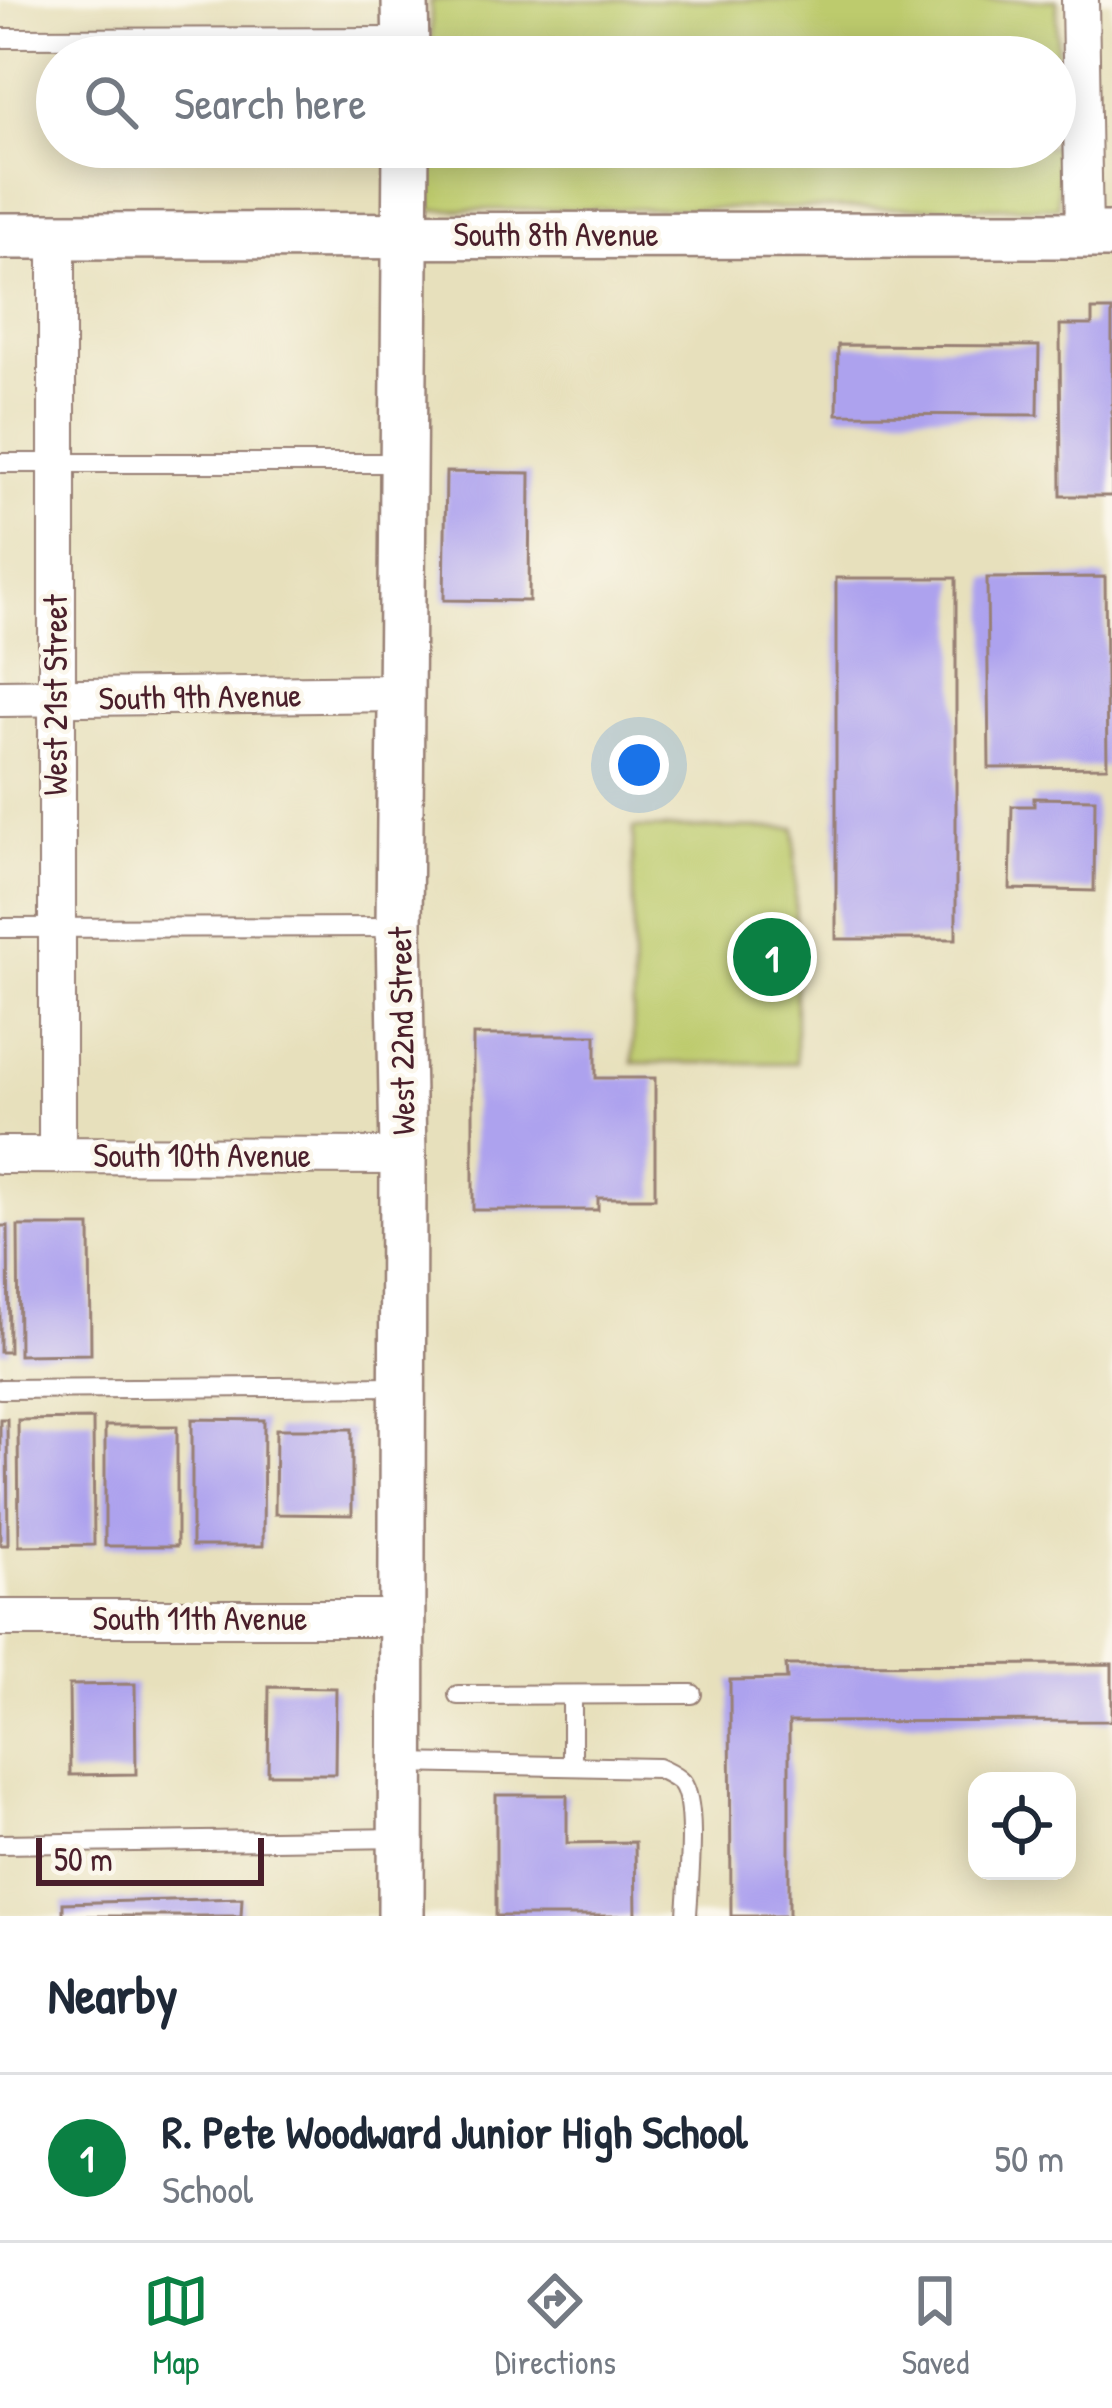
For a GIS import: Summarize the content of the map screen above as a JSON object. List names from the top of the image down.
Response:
{
  "streets": {
    "street": [
      "South 8th Avenue",
      "West 21st Street",
      "South 9th Avenue",
      "West 22nd Street",
      "South 10th Avenue",
      "South 11th Avenue"
    ]
  },
  "crossings": [
    ["South 8th Avenue", "West 21st Street"],
    ["South 8th Avenue", "West 22nd Street"],
    ["West 21st Street", "South 9th Avenue"],
    ["West 21st Street", "South 10th Avenue"],
    ["South 9th Avenue", "West 22nd Street"],
    ["West 22nd Street", "South 10th Avenue"],
    ["West 22nd Street", "South 11th Avenue"]
  ],
  "scale_bar": "50 m",
  "page": {
    "search": "Search here",
    "pins": "1",
    "scale": "50 m",
    "heading": "Nearby",
    "list": [
      {
        "mark": "1",
        "name": "R. Pete Woodward Junior High School",
        "note": "School",
        "value": "50 m"
      }
    ],
    "nav": ["Map", "Directions", "Saved"]
  }
}
